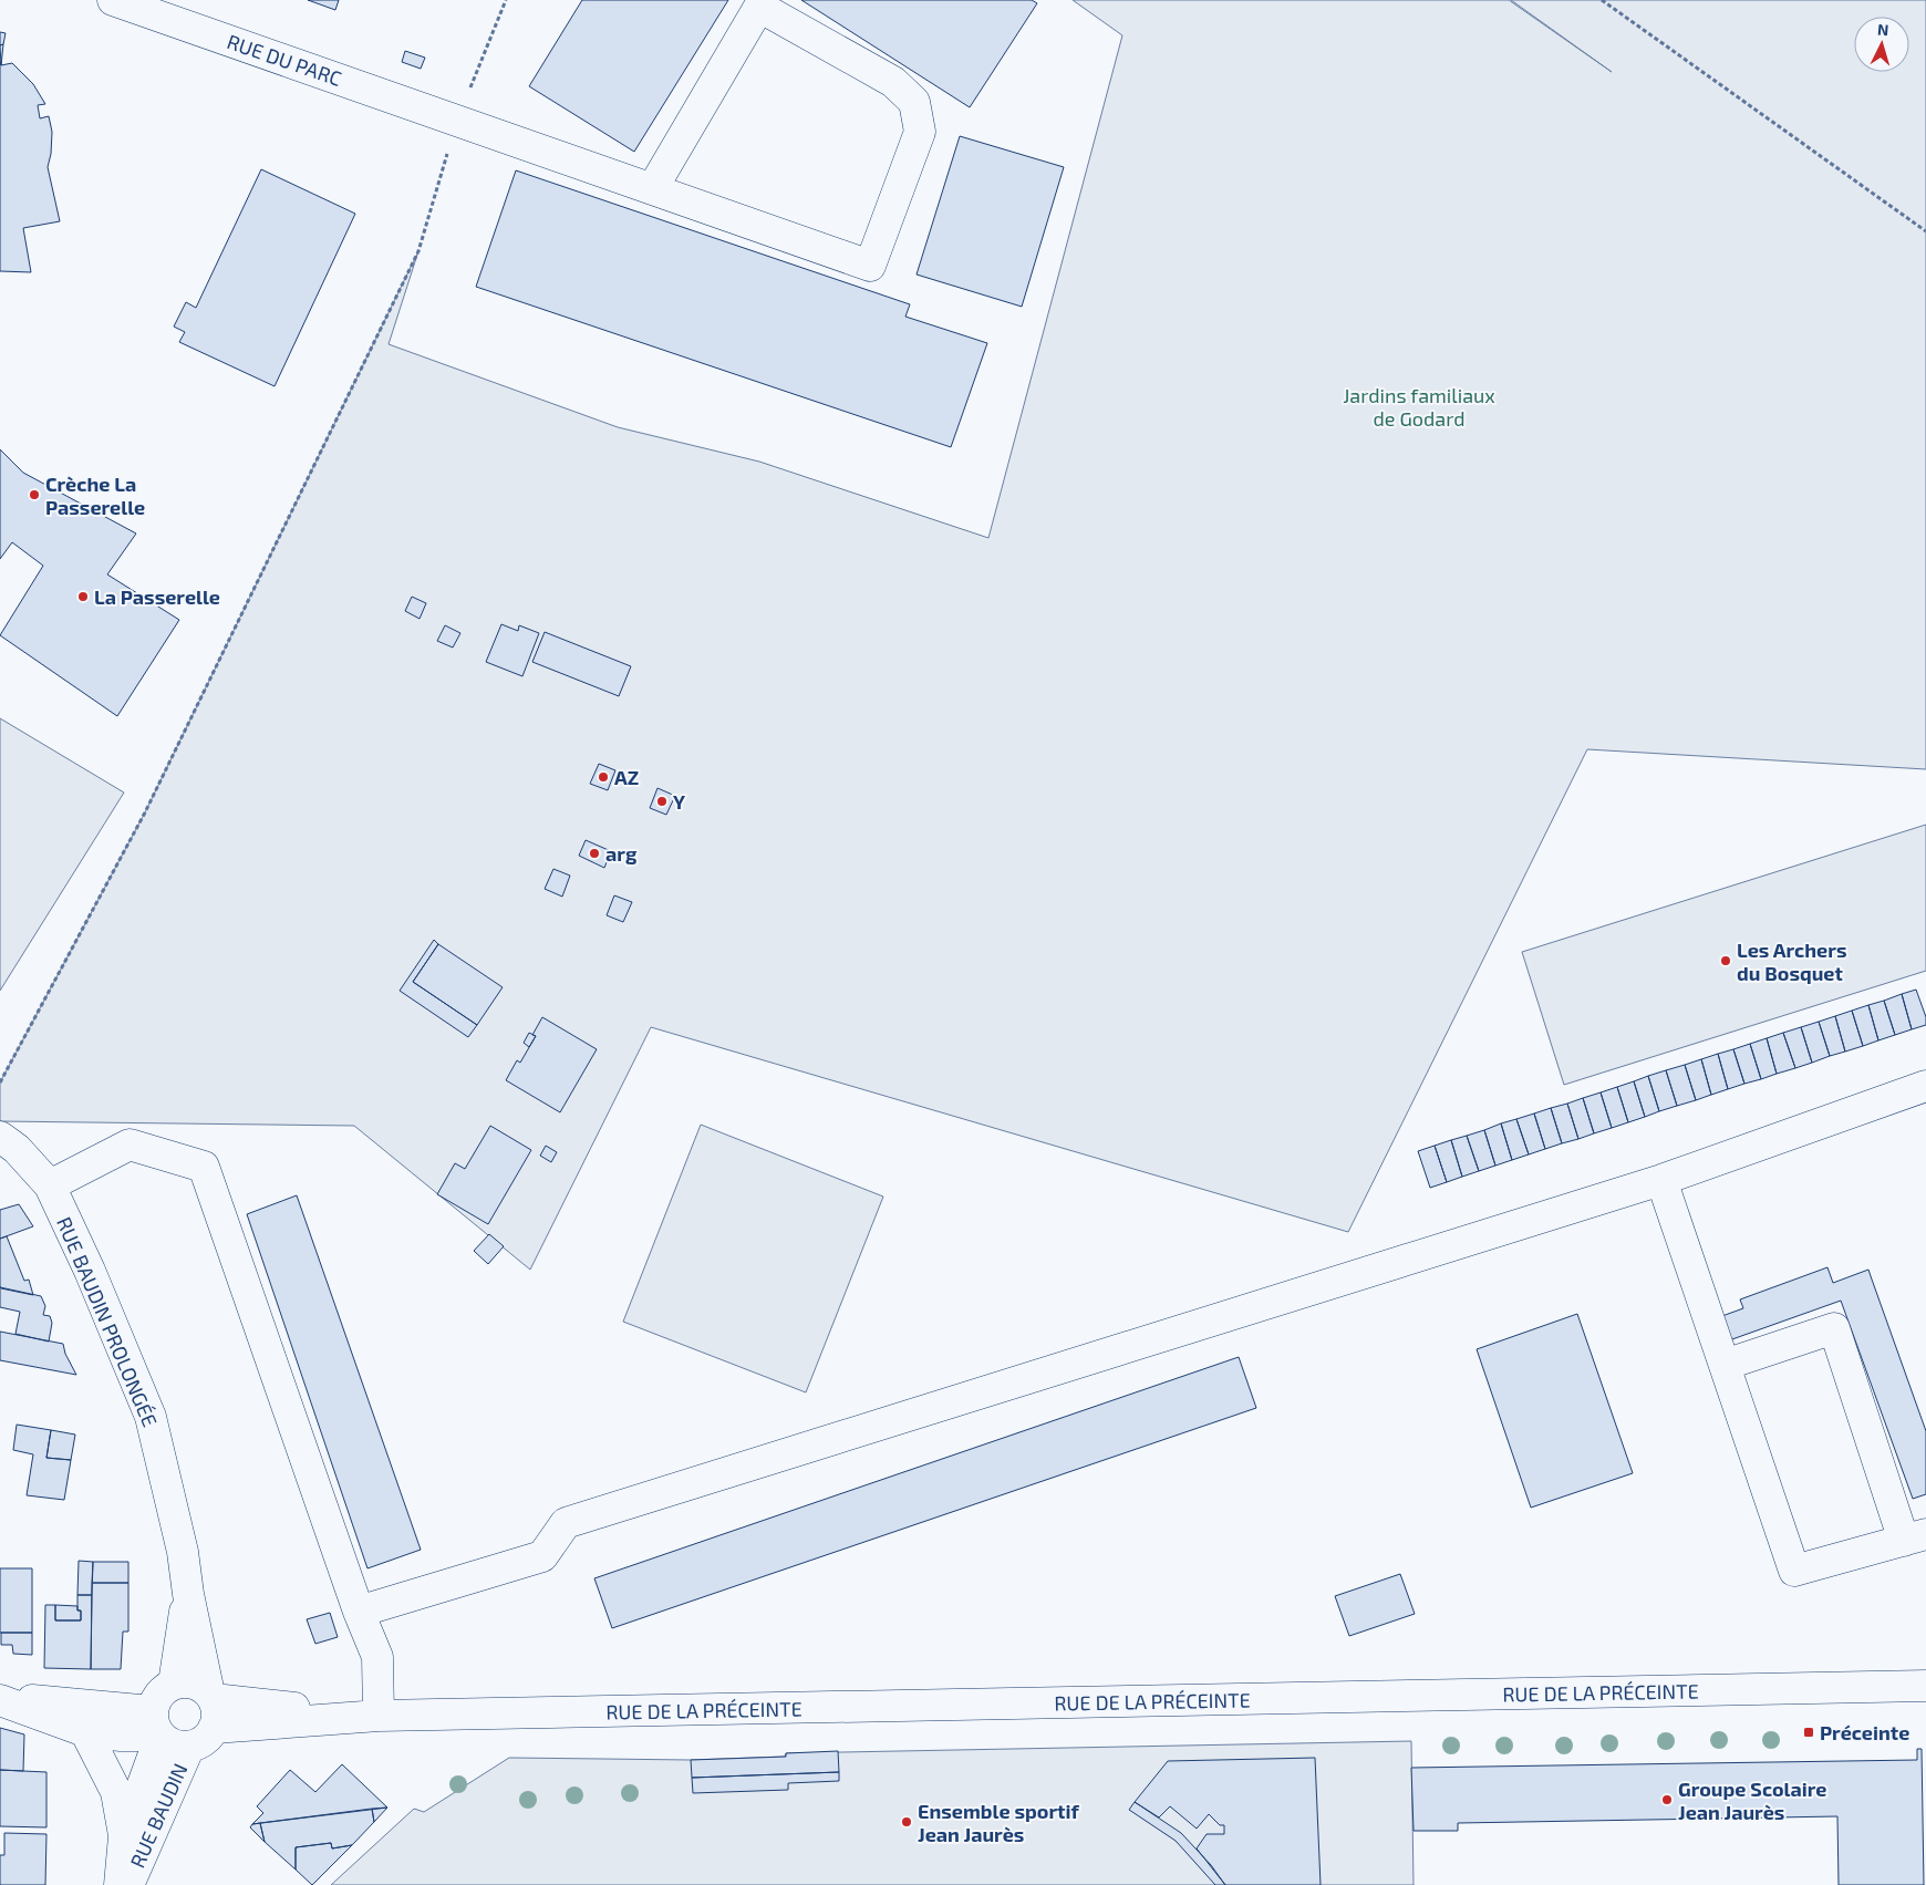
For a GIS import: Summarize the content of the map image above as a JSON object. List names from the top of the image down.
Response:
{
  "streets": {
    "street": [
      "RUE DU PARC",
      "RUE BAUDIN PROLONGÉE",
      "RUE DE LA PRÉCEINTE",
      "RUE BAUDIN"
    ]
  },
  "crossings": [
    ["RUE BAUDIN PROLONGÉE", "RUE DE LA PRÉCEINTE"],
    ["RUE BAUDIN PROLONGÉE", "RUE BAUDIN"],
    ["RUE DE LA PRÉCEINTE", "RUE BAUDIN"]
  ],
  "parks": ["Jardins familiaux de Godard"],
  "places": {
    "other": [
      "Crèche La Passerelle",
      "La Passerelle",
      "AZ",
      "Y",
      "arg",
      "Les Archers du Bosquet",
      "Groupe Scolaire Jean Jaurès",
      "Ensemble sportif Jean Jaurès"
    ],
    "transit": ["Préceinte"]
  },
  "north": "top"
}
